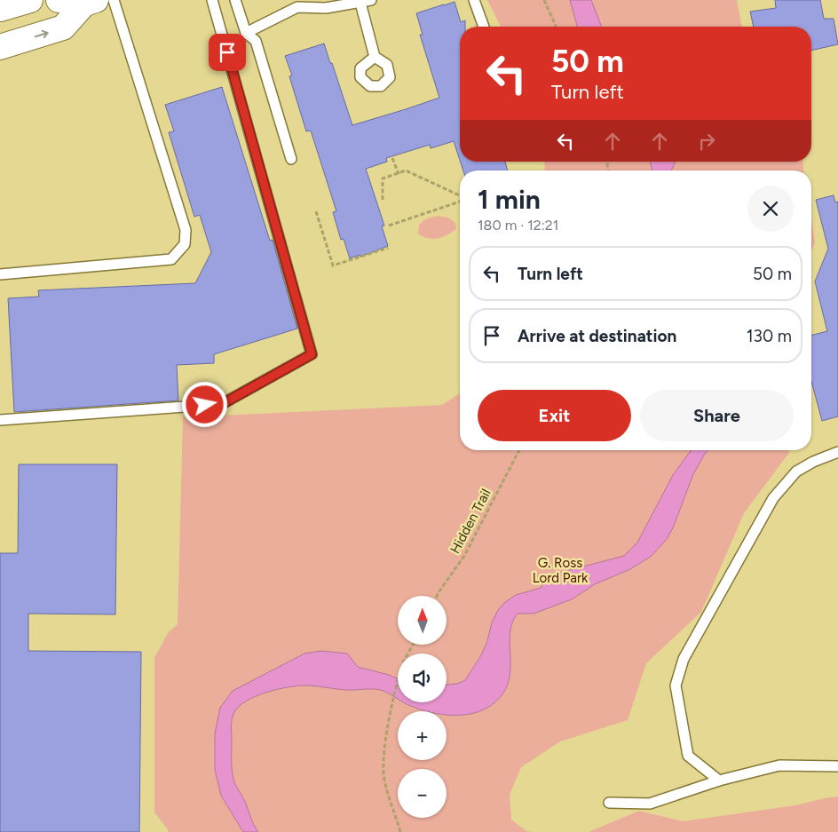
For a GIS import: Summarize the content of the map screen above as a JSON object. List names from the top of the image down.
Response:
{
  "streets": {
    "path": ["Hidden Trail"]
  },
  "parks": ["G. Ross Lord Park"],
  "north": "top",
  "page": {
    "turn": ["50 m", "Turn left"],
    "heading": ["1 min", "180 m · 12:21"],
    "list": [
      {
        "name": "Turn left",
        "value": "50 m"
      },
      {
        "name": "Arrive at destination",
        "value": "130 m"
      }
    ],
    "buttons": ["Exit", "Share"],
    "map_buttons": ["+", "−"]
  }
}
